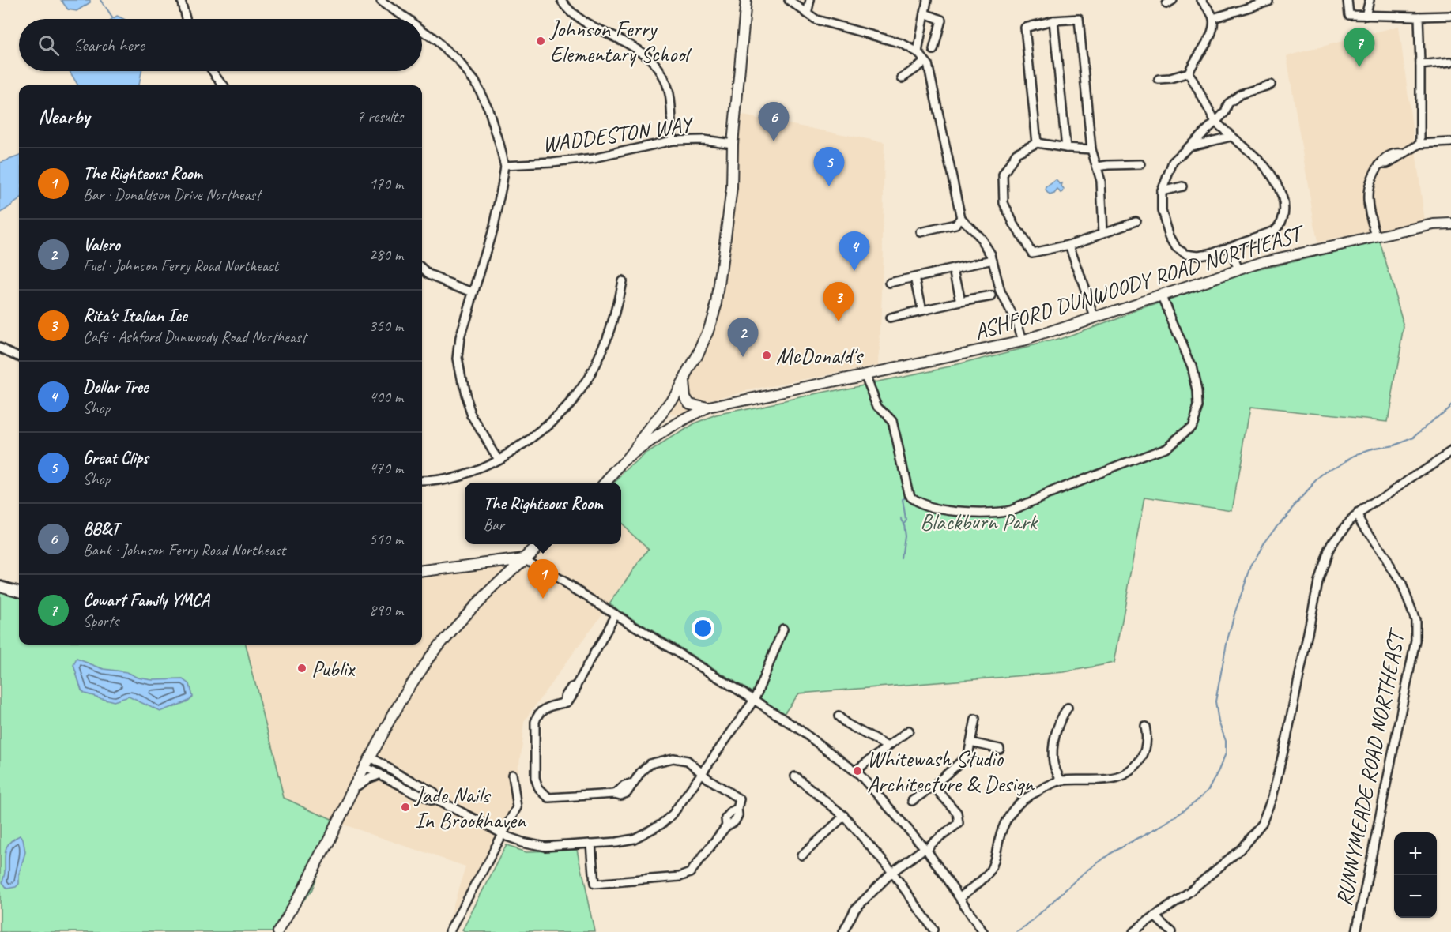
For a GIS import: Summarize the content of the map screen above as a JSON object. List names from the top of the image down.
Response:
{
  "streets": {
    "main road": ["ASHFORD DUNWOODY ROAD NORTHEAST"],
    "street": ["WADDESTON WAY", "RUNNYMEADE ROAD NORTHEAST"]
  },
  "parks": ["Blackburn Park"],
  "places": [
    "Johnson Ferry Elementary School",
    "McDonald's",
    "Publix",
    "Whitewash Studio Architecture & Design",
    "Jade Nails In Brookhaven"
  ],
  "page": {
    "search": "Search here",
    "pins": [
      "7",
      "6",
      "5",
      "4",
      "3",
      "2",
      "1"
    ],
    "heading": ["Nearby", "7 results"],
    "list": [
      {
        "mark": "1",
        "name": "The Righteous Room",
        "note": "Bar · Donaldson Drive Northeast",
        "value": "170 m"
      },
      {
        "mark": "2",
        "name": "Valero",
        "note": "Fuel · Johnson Ferry Road Northeast",
        "value": "280 m"
      },
      {
        "mark": "3",
        "name": "Rita's Italian Ice",
        "note": "Café · Ashford Dunwoody Road Northeast",
        "value": "350 m"
      },
      {
        "mark": "4",
        "name": "Dollar Tree",
        "note": "Shop",
        "value": "400 m"
      },
      {
        "mark": "5",
        "name": "Great Clips",
        "note": "Shop",
        "value": "470 m"
      },
      {
        "mark": "6",
        "name": "BB&T",
        "note": "Bank · Johnson Ferry Road Northeast",
        "value": "510 m"
      },
      {
        "mark": "7",
        "name": "Cowart Family YMCA",
        "note": "Sports",
        "value": "890 m"
      }
    ],
    "popup": ["The Righteous Room", "Bar"],
    "map_buttons": ["+", "−"]
  }
}
